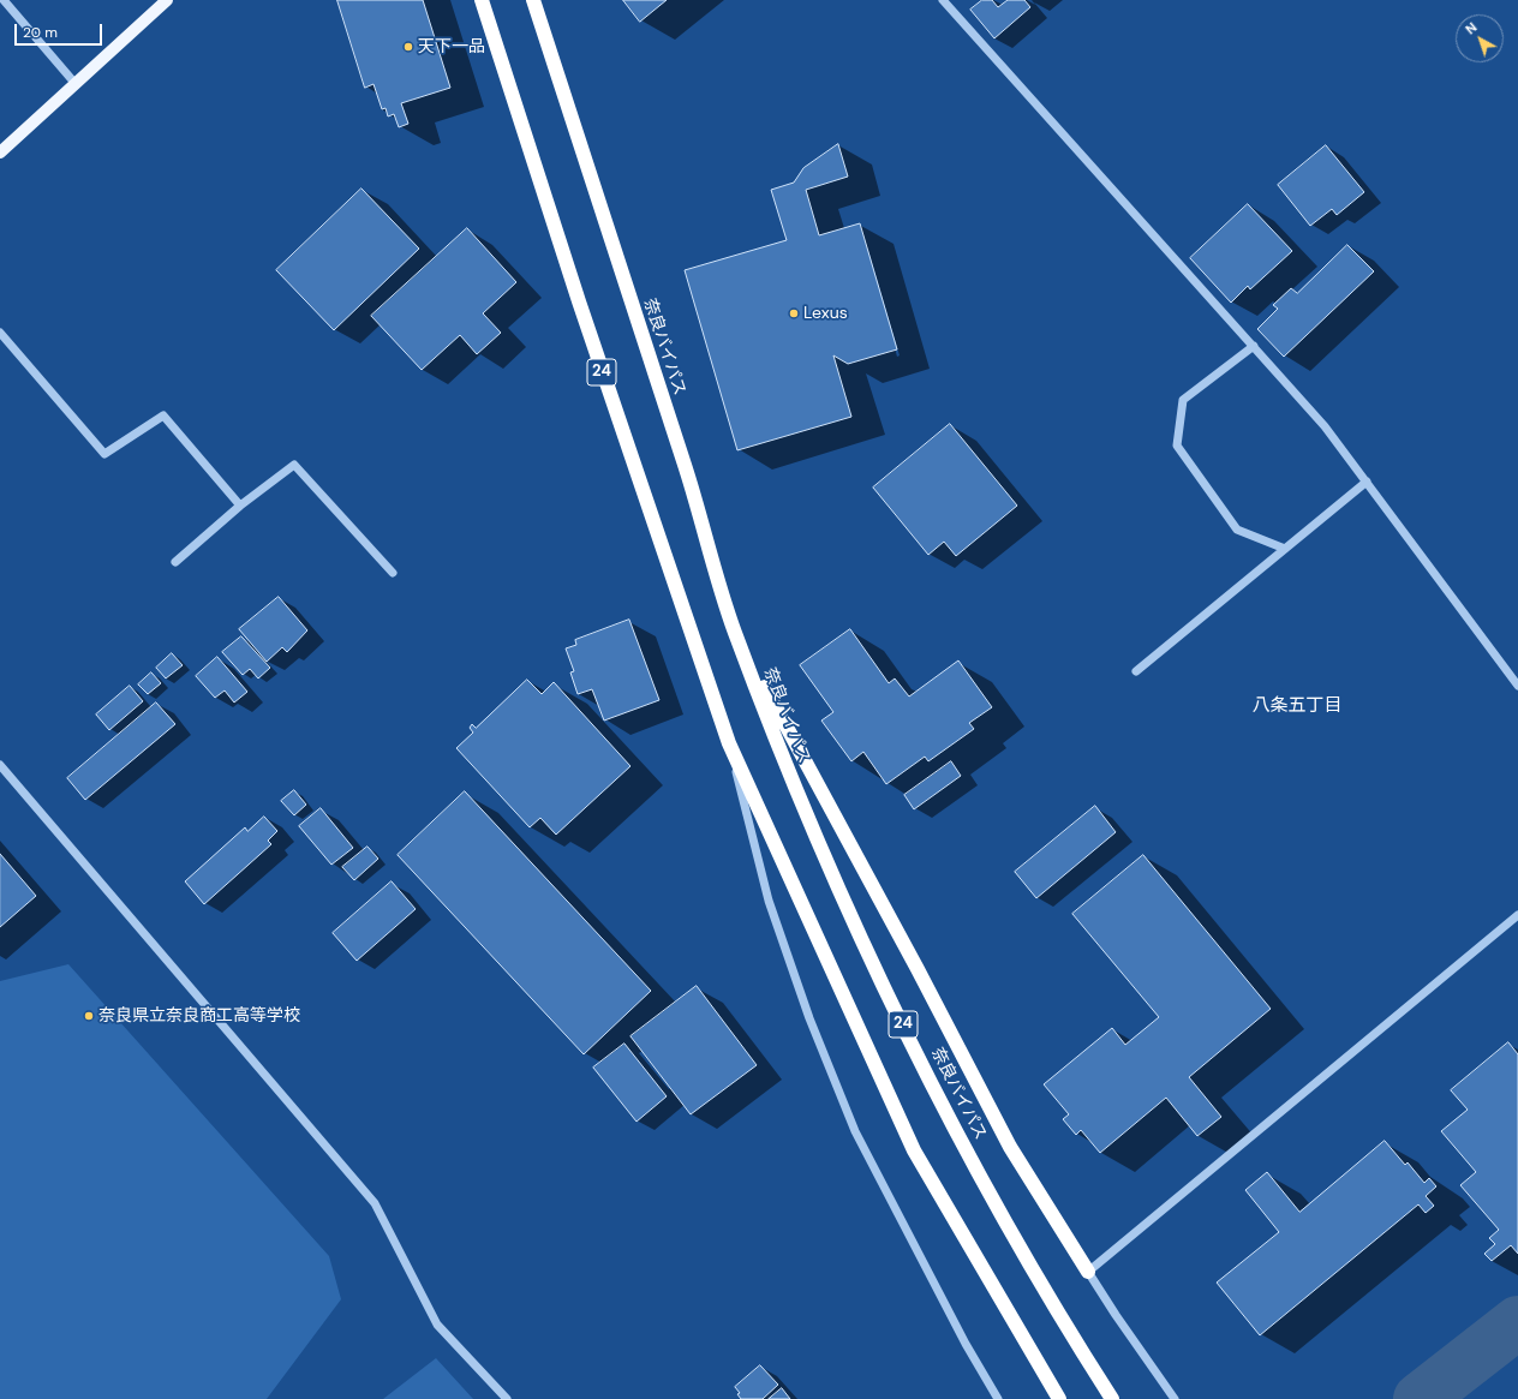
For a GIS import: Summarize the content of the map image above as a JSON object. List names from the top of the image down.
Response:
{
  "streets": {
    "highway": ["奈良バイパス", "24"]
  },
  "districts": ["八条五丁目"],
  "places": ["天下一品", "Lexus", "奈良県立奈良商工高等学校"],
  "scale_bar": "20 m",
  "north": "top left"
}
